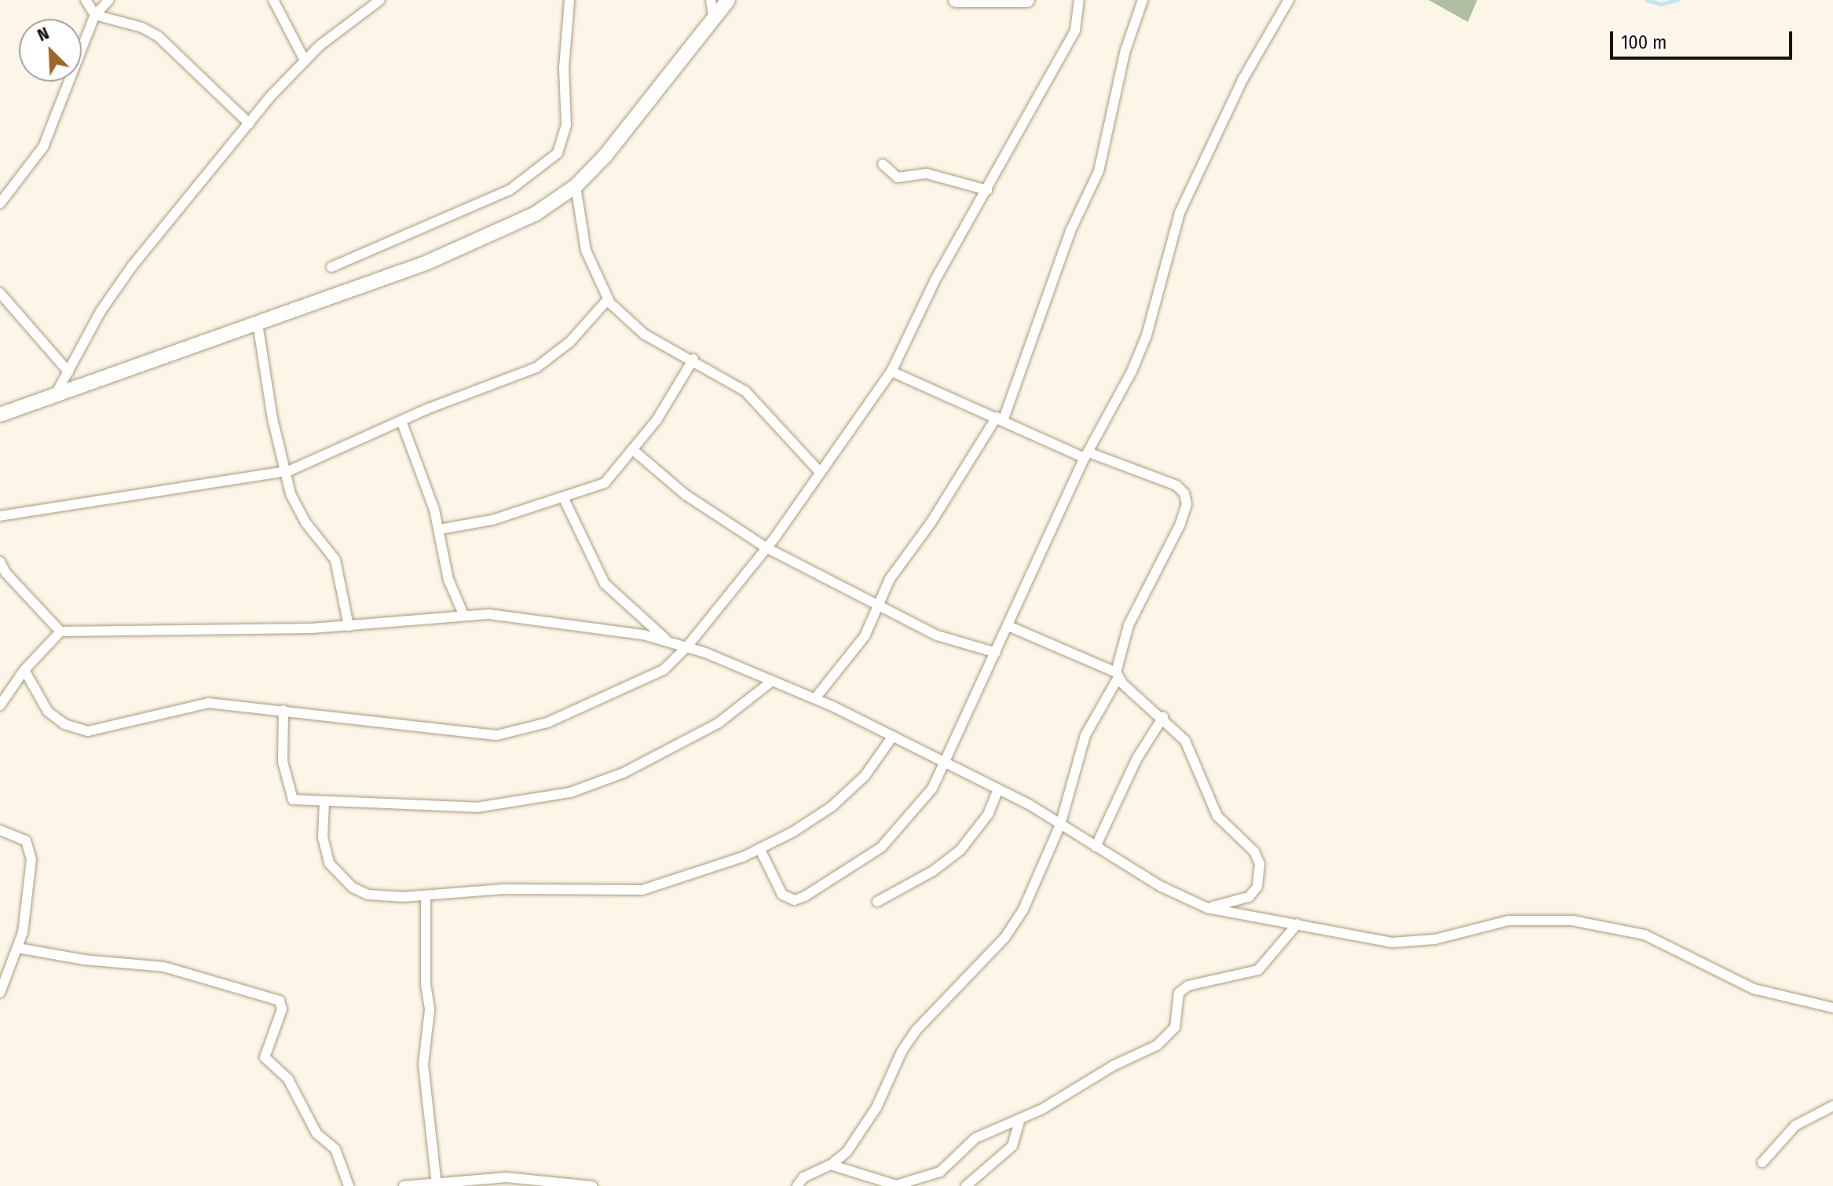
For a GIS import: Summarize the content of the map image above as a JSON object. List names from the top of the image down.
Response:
{
  "scale_bar": "100 m",
  "north": "top left"
}
